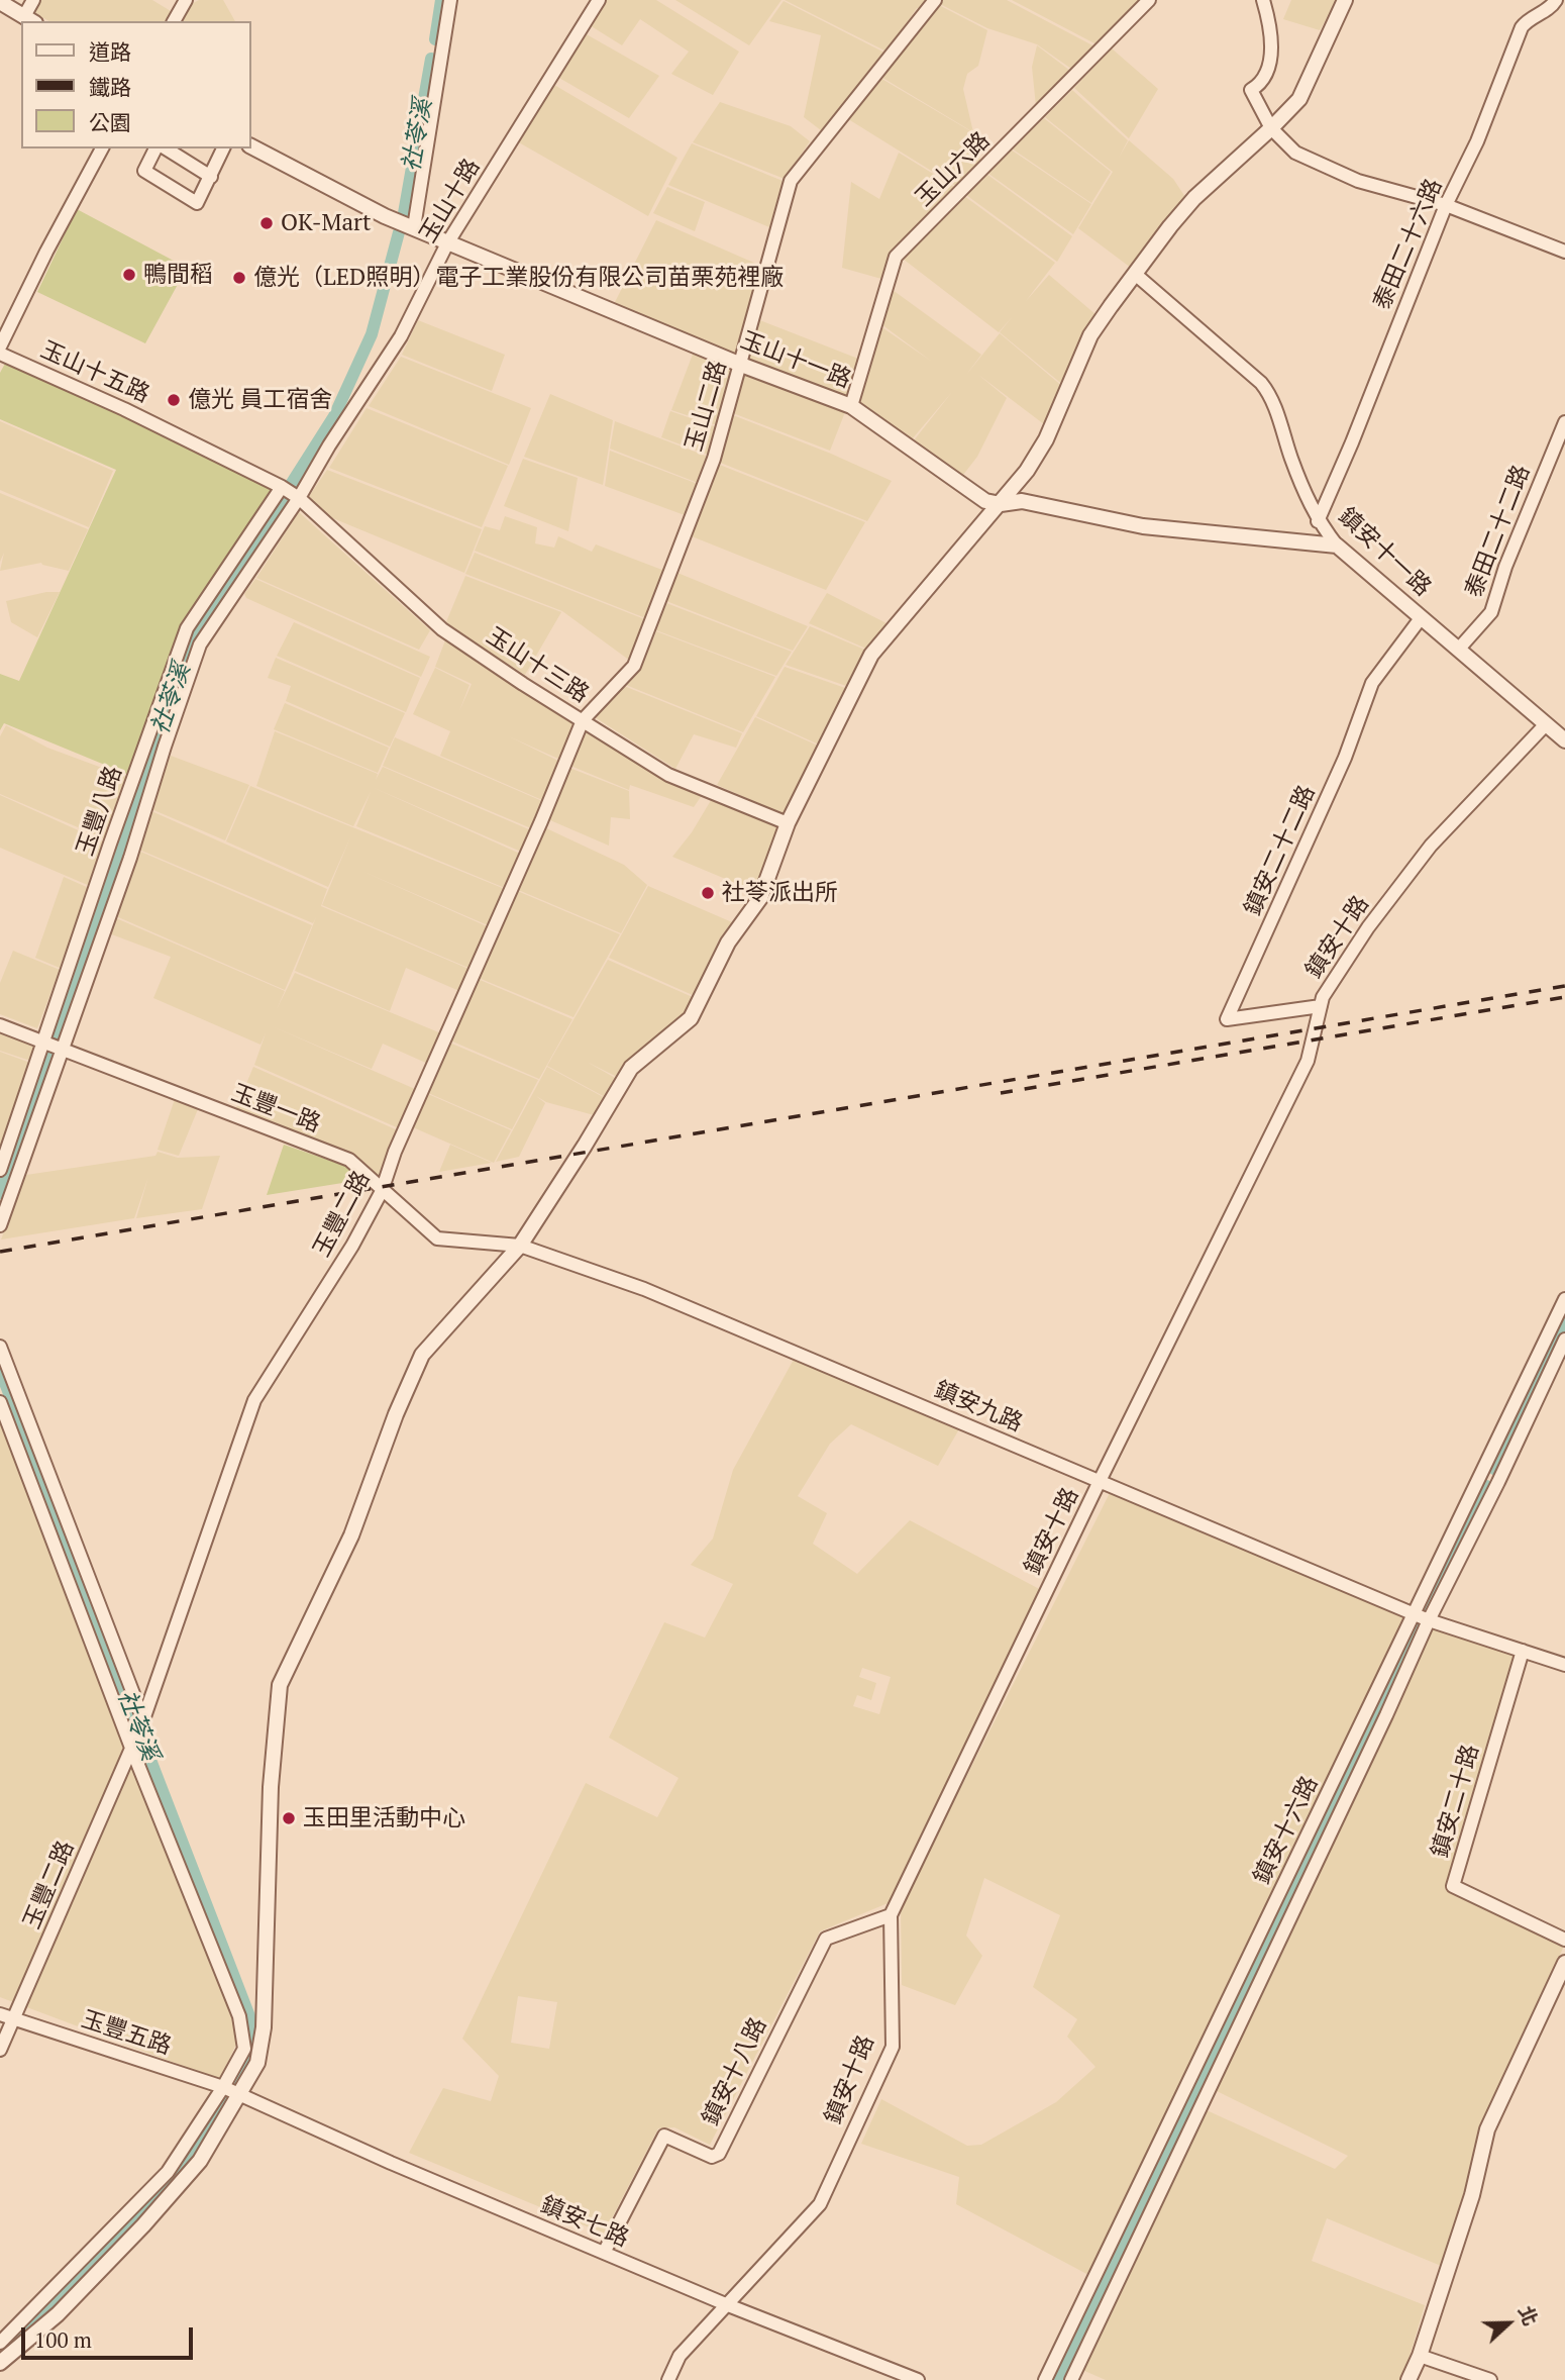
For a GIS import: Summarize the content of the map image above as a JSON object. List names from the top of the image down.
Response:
{
  "streets": {
    "street": [
      "玉山六路",
      "玉山十路",
      "泰田二十六路",
      "玉山十一路",
      "玉山十五路",
      "玉山二路",
      "泰田二十二路",
      "鎮安十一路",
      "玉山十三路",
      "玉豐八路",
      "鎮安二十二路",
      "鎮安十路",
      "玉豐一路",
      "玉豐二路",
      "鎮安九路",
      "鎮安二十路",
      "鎮安十六路",
      "玉豐五路",
      "鎮安十八路",
      "鎮安七路"
    ]
  },
  "crossings": [
    ["玉山六路", "玉山十一路"],
    ["玉山十路", "玉山十一路"],
    ["玉山十路", "玉山十五路"],
    ["玉山十路", "玉山十三路"],
    ["玉山十路", "玉豐八路"],
    ["泰田二十六路", "鎮安十一路"],
    ["玉山十一路", "玉山二路"],
    ["玉山十一路", "鎮安十一路"],
    ["玉山十五路", "玉山十三路"],
    ["玉山十五路", "玉豐八路"],
    ["玉山二路", "玉山十三路"],
    ["玉山二路", "玉豐二路"],
    ["泰田二十二路", "鎮安十一路"],
    ["鎮安十一路", "鎮安二十二路"],
    ["鎮安十一路", "鎮安十路"],
    ["玉山十三路", "玉豐八路"],
    ["玉山十三路", "玉豐二路"],
    ["玉豐八路", "玉豐一路"],
    ["鎮安二十二路", "鎮安十路"],
    ["鎮安十路", "鎮安九路"],
    ["鎮安十路", "鎮安十八路"],
    ["鎮安十路", "鎮安七路"],
    ["玉豐一路", "玉豐二路"],
    ["玉豐一路", "鎮安九路"],
    ["玉豐二路", "玉豐五路"],
    ["鎮安九路", "鎮安二十路"],
    ["鎮安九路", "鎮安十六路"],
    ["玉豐五路", "鎮安七路"],
    ["鎮安十八路", "鎮安七路"]
  ],
  "water": ["社苓溪"],
  "places": [
    "OK-Mart",
    "鴨間稻",
    "億光（LED照明）電子工業股份有限公司苗栗苑裡廠",
    "億光 員工宿舍",
    "社苓派出所",
    "玉田里活動中心"
  ],
  "legend": ["道路", "鐵路", "公園"],
  "scale_bar": "100 m",
  "north": "right"
}
